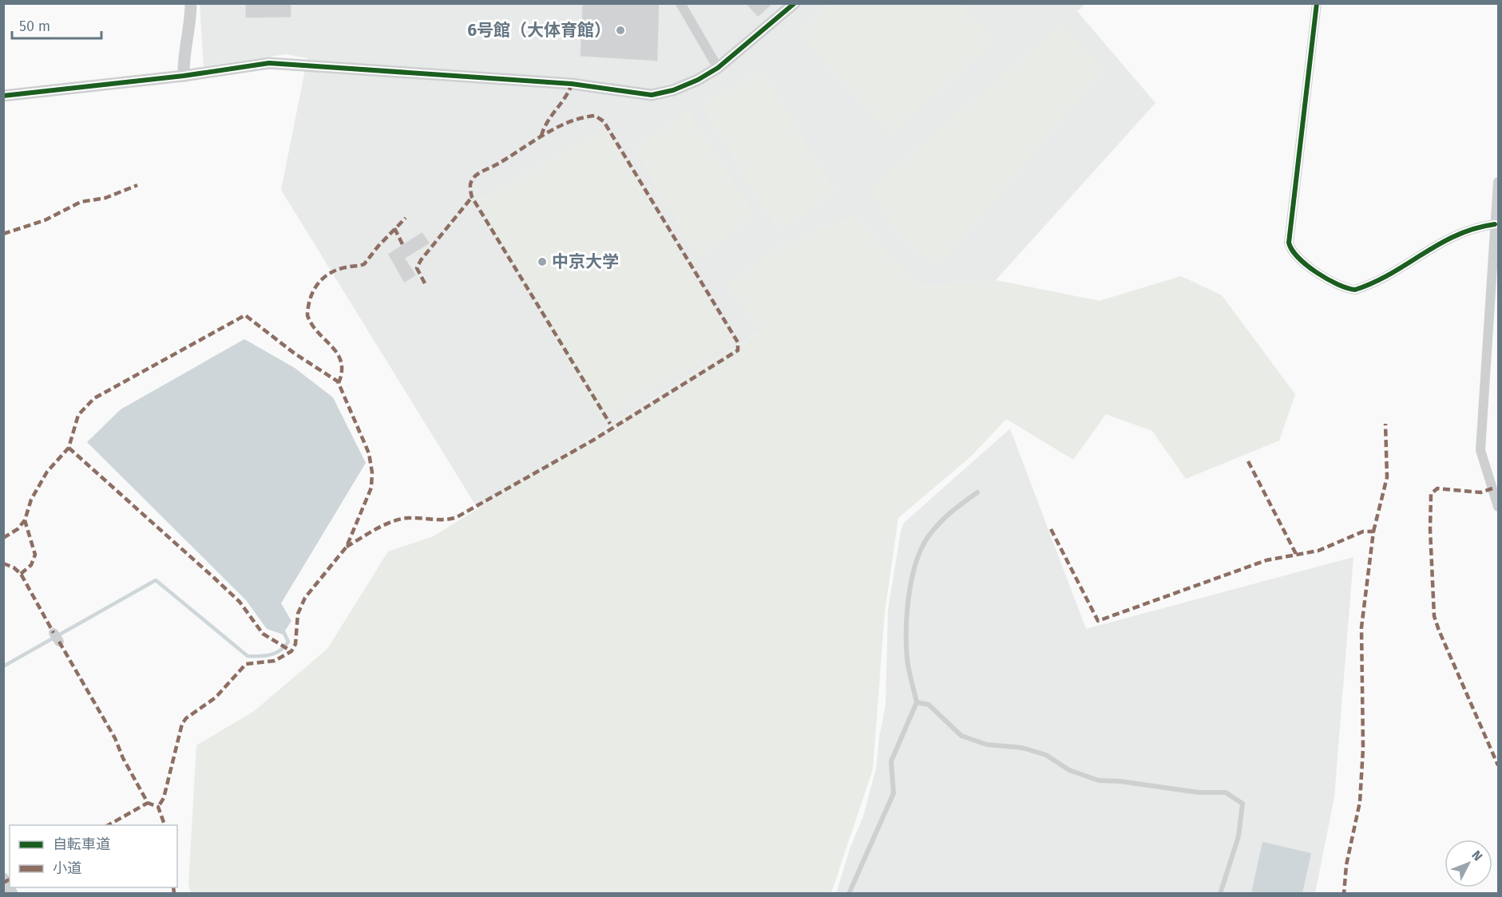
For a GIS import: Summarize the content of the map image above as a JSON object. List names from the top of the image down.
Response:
{
  "places": ["6号館（大体育館）", "中京大学"],
  "legend": ["自転車道", "小道"],
  "scale_bar": "50 m",
  "north": "top right"
}
